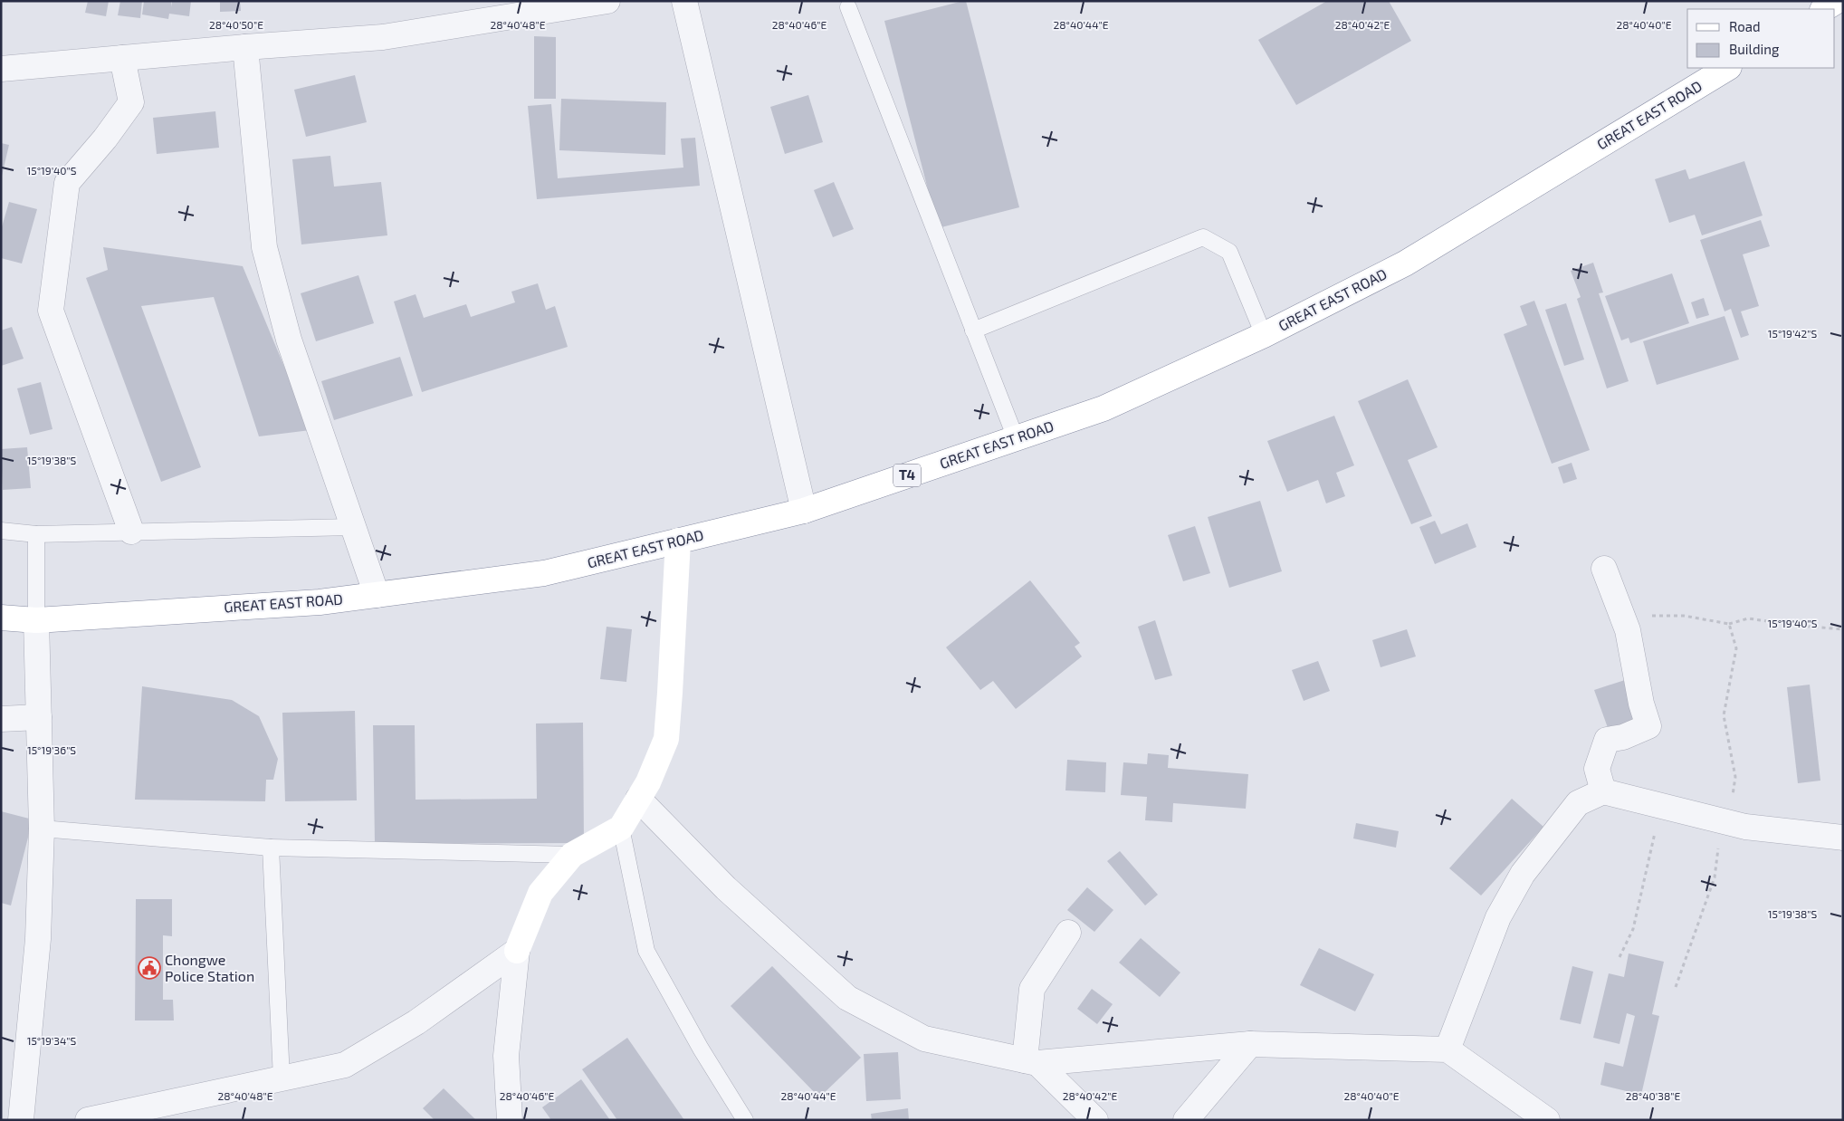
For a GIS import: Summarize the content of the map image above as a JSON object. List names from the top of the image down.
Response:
{
  "streets": {
    "main road": ["GREAT EAST ROAD", "T4"]
  },
  "places": {
    "public building": ["Chongwe Police Station"]
  },
  "legend": ["Road", "Building"],
  "coordinates": [
    "28°40'50\"E",
    "28°40'48\"E",
    "28°40'46\"E",
    "28°40'44\"E",
    "28°40'42\"E",
    "28°40'40\"E",
    "15°19'40\"S",
    "15°19'42\"S",
    "15°19'38\"S",
    "15°19'36\"S",
    "15°19'34\"S",
    "28°40'38\"E"
  ]
}
